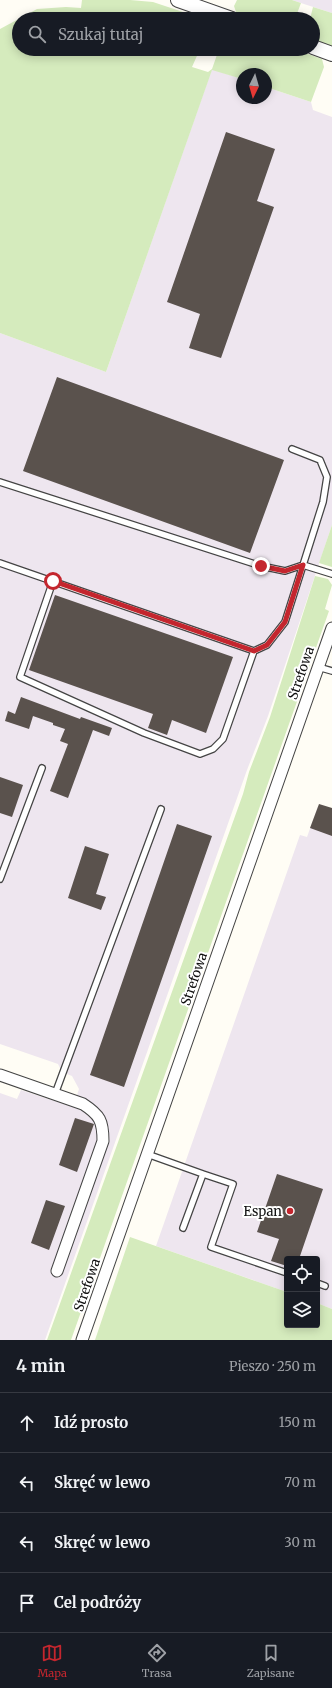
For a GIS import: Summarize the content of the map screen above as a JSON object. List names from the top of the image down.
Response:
{
  "streets": {
    "street": ["Strefowa"]
  },
  "places": ["Espan"],
  "north": "bottom",
  "page": {
    "search": "Szukaj tutaj",
    "heading": ["4 min", "Pieszo · 250 m"],
    "list": [
      ["Idź prosto", "150 m"],
      ["Skręć w lewo", "70 m"],
      ["Skręć w lewo", "30 m"],
      "Cel podróży"
    ],
    "nav": ["Mapa", "Trasa", "Zapisane"]
  }
}
